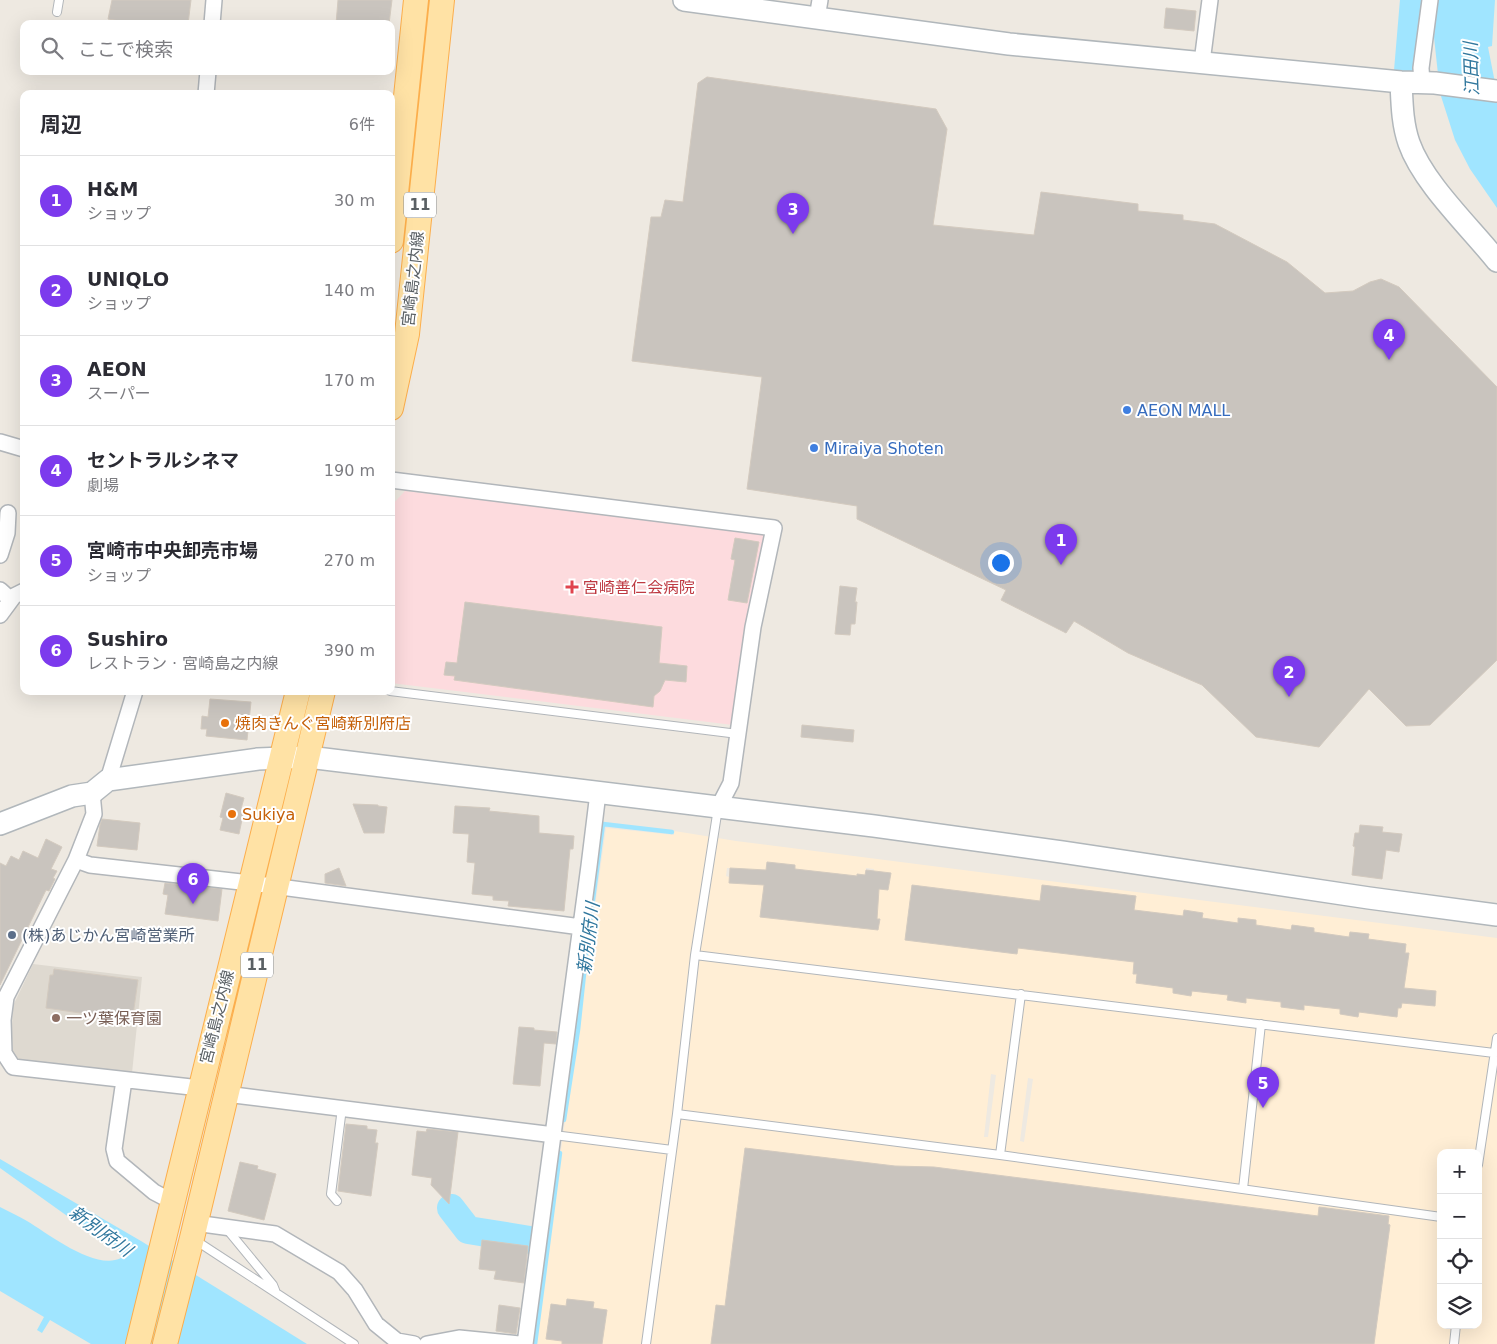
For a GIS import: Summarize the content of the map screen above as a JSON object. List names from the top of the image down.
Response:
{
  "streets": {
    "main road": ["11", "宮崎島之内線"]
  },
  "water": ["江田川", "新別府川"],
  "places": {
    "other": [
      "AEON MALL",
      "Miraiya Shoten",
      "焼肉きんぐ宮崎新別府店",
      "Sukiya",
      "(株)あじかん宮崎営業所",
      "一ツ葉保育園"
    ],
    "health": ["宮崎善仁会病院"]
  },
  "page": {
    "search": "ここで検索",
    "heading": ["周辺", "6件"],
    "list": [
      {
        "mark": "1",
        "name": "H&M",
        "note": "ショップ",
        "value": "30 m"
      },
      {
        "mark": "2",
        "name": "UNIQLO",
        "note": "ショップ",
        "value": "140 m"
      },
      {
        "mark": "3",
        "name": "AEON",
        "note": "スーパー",
        "value": "170 m"
      },
      {
        "mark": "4",
        "name": "セントラルシネマ",
        "note": "劇場",
        "value": "190 m"
      },
      {
        "mark": "5",
        "name": "宮崎市中央卸売市場",
        "note": "ショップ",
        "value": "270 m"
      },
      {
        "mark": "6",
        "name": "Sushiro",
        "note": "レストラン · 宮崎島之内線",
        "value": "390 m"
      }
    ],
    "pins": [
      "3",
      "4",
      "1",
      "2",
      "6",
      "5"
    ],
    "map_buttons": ["+", "−"]
  }
}
